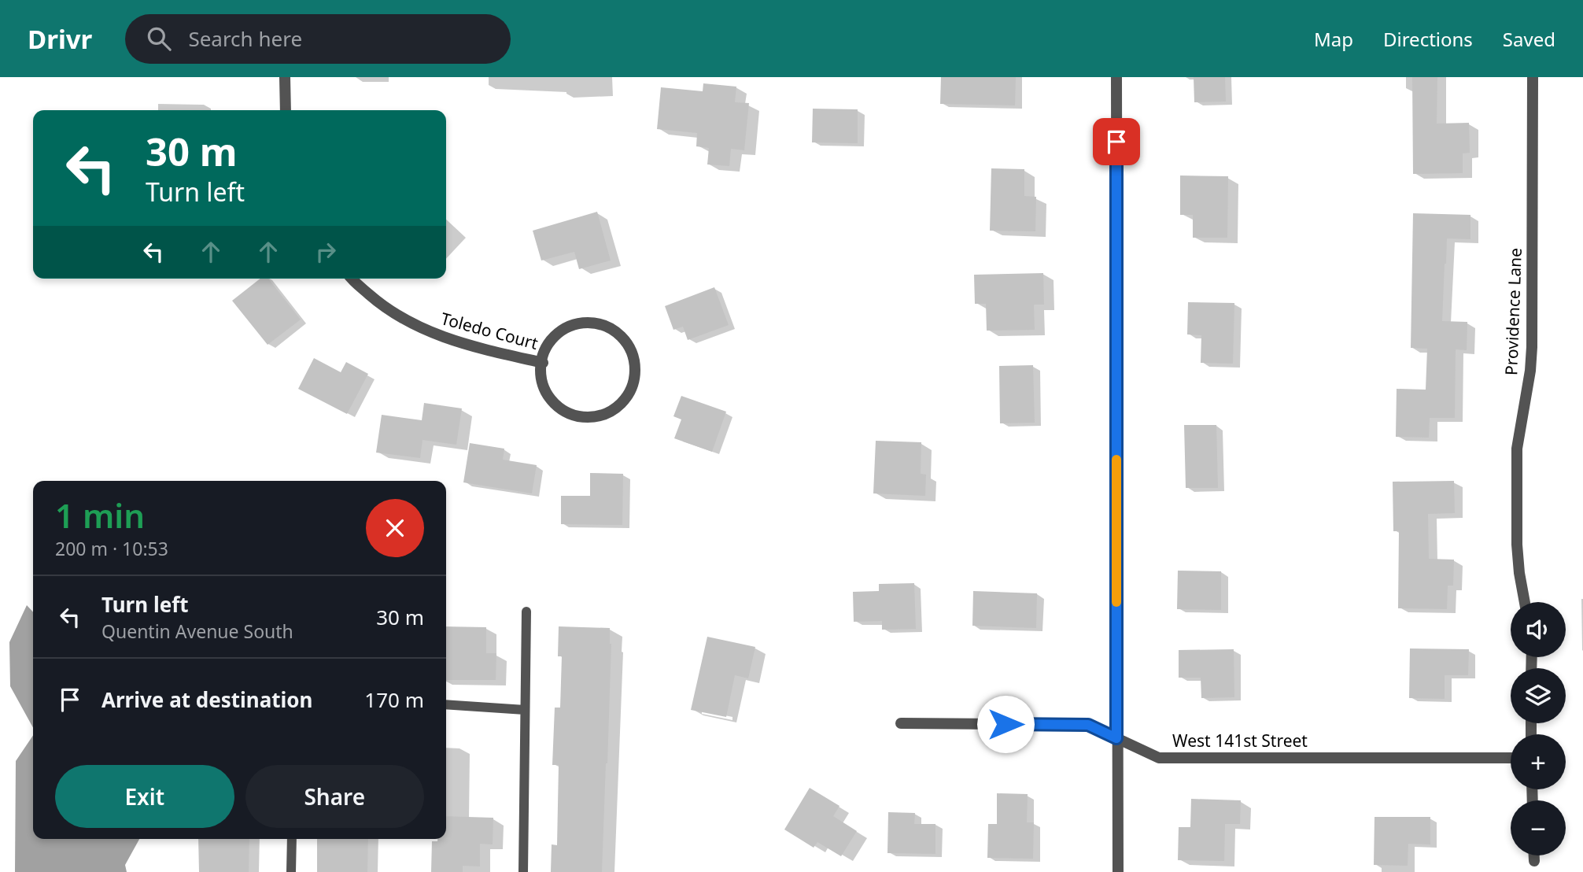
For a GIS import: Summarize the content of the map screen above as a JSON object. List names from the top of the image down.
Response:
{
  "streets": {
    "street": ["Providence Lane", "Toledo Court", "West 141st Street"]
  },
  "page": {
    "header": "Drivr",
    "search": "Search here",
    "nav": ["Map", "Directions", "Saved"],
    "turn": ["30 m", "Turn left"],
    "heading": ["1 min", "200 m · 10:53"],
    "list": [
      {
        "name": "Turn left",
        "note": "Quentin Avenue South",
        "value": "30 m"
      },
      {
        "name": "Arrive at destination",
        "value": "170 m"
      }
    ],
    "map_buttons": ["+", "−"],
    "buttons": ["Exit", "Share"]
  }
}
